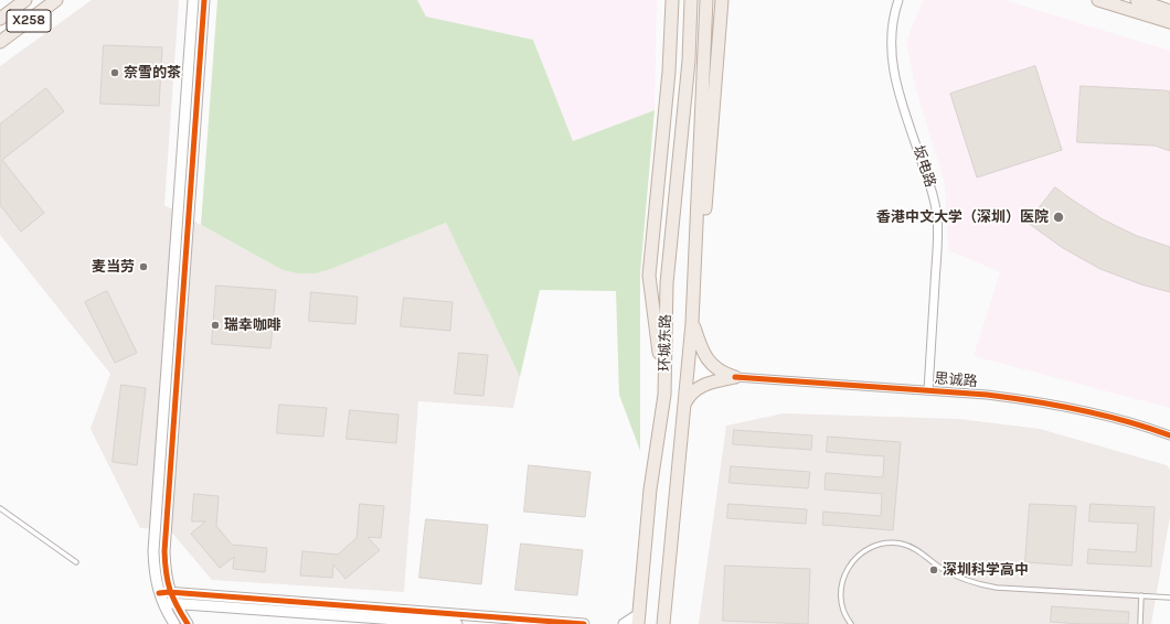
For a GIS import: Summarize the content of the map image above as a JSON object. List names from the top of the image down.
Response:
{
  "streets": {
    "main road": ["X258", "环城东路"],
    "street": ["坂电路", "思诚路"]
  },
  "crossings": [
    ["坂电路", "思诚路"]
  ],
  "places": [
    "奈雪的茶",
    "香港中文大学（深圳）医院",
    "麦当劳",
    "瑞幸咖啡",
    "深圳科学高中"
  ]
}
